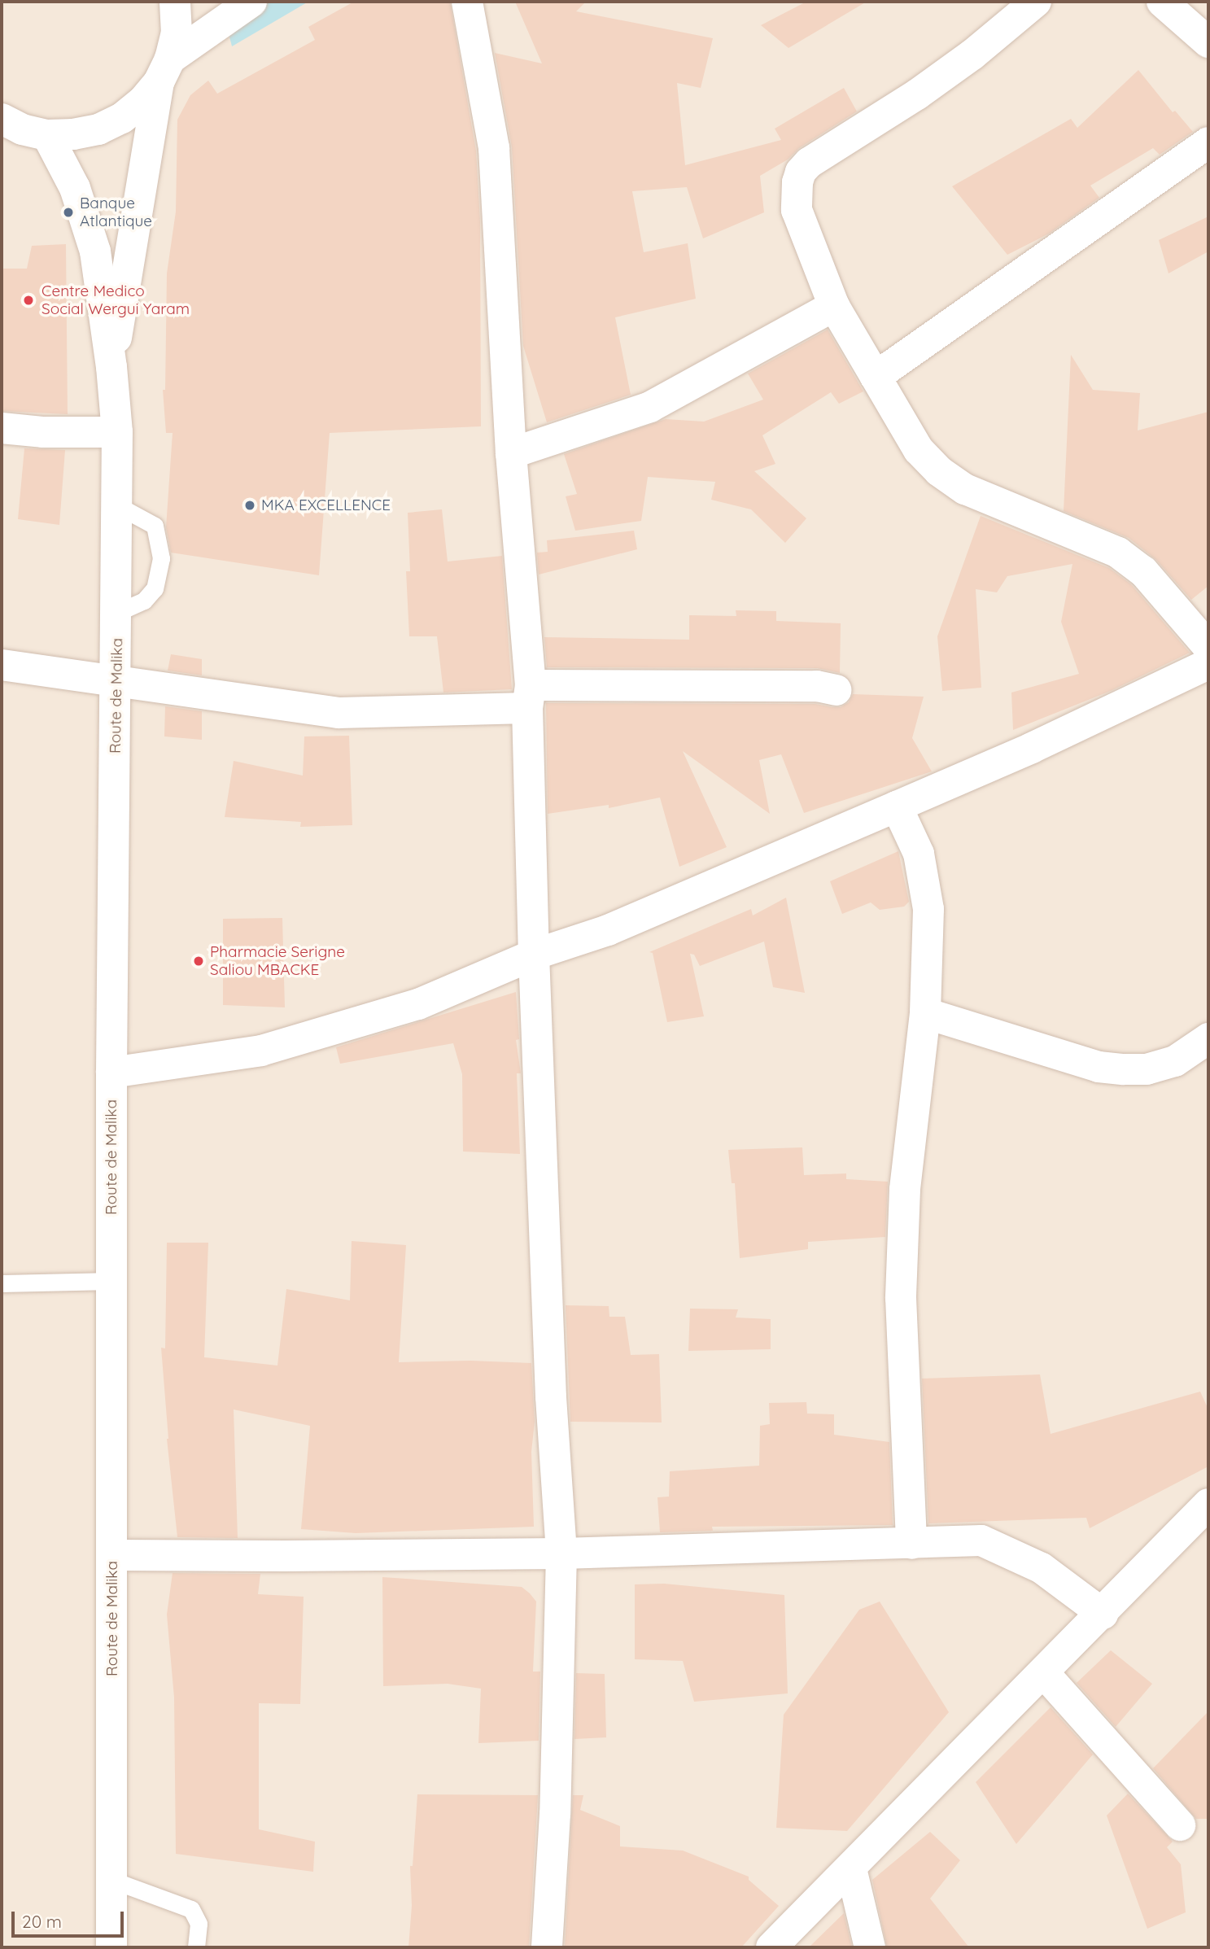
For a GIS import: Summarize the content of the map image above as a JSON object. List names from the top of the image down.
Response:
{
  "streets": {
    "street": ["Route de Malika"]
  },
  "places": [
    "Banque Atlantique",
    "Centre Medico Social Wergui Yaram",
    "MKA EXCELLENCE",
    "Pharmacie Serigne Saliou MBACKE"
  ],
  "scale_bar": "20 m"
}
